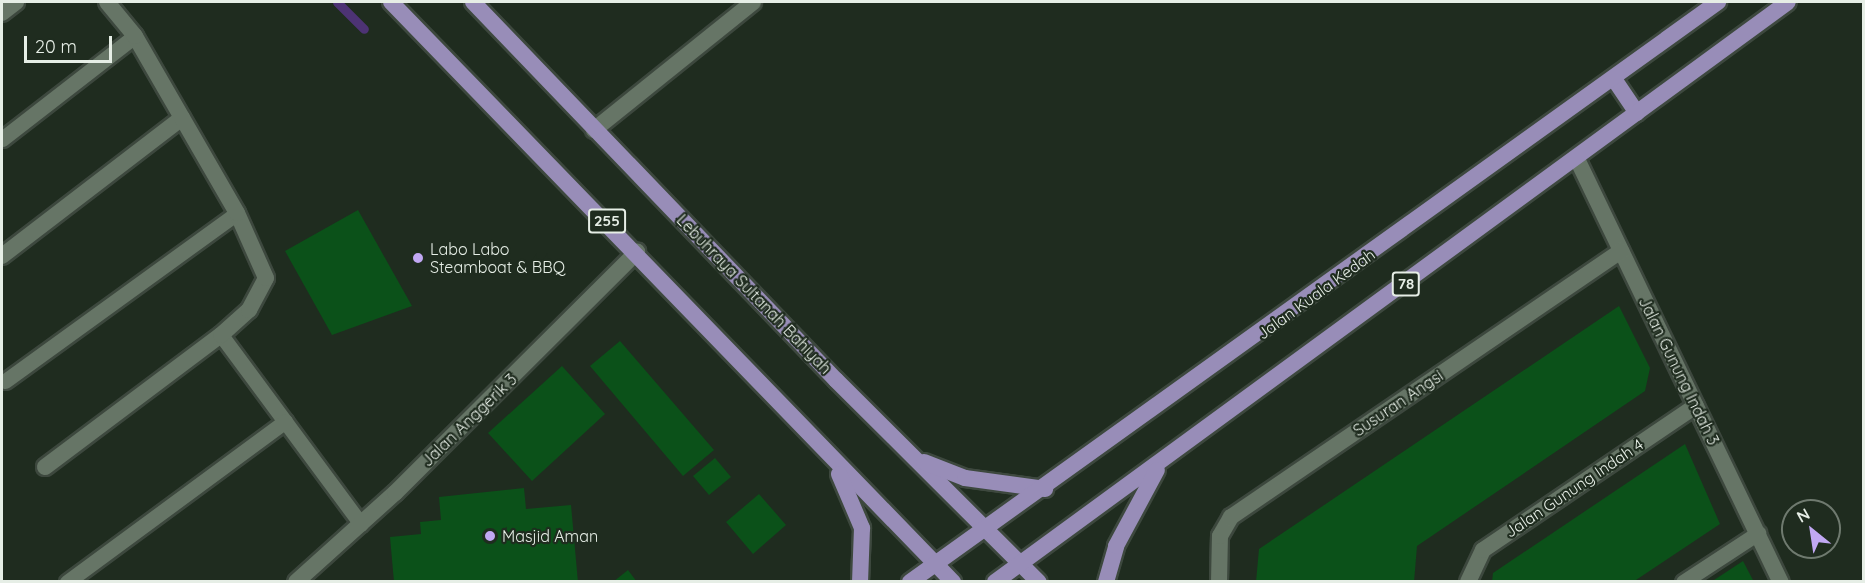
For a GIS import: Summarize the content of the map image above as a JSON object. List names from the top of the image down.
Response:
{
  "streets": {
    "main road": [
      "255",
      "78",
      "Lebuhraya Sultanah Bahiyah",
      "Jalan Kuala Kedah"
    ],
    "street": [
      "Jalan Gunung Indah 3",
      "Susuran Angsi",
      "Jalan Anggerik 3",
      "Jalan Gunung Indah 4"
    ]
  },
  "crossings": [
    ["255", "Jalan Kuala Kedah"],
    ["255", "Jalan Anggerik 3"],
    ["78", "Lebuhraya Sultanah Bahiyah"],
    ["78", "Jalan Gunung Indah 3"],
    ["Lebuhraya Sultanah Bahiyah", "Jalan Kuala Kedah"],
    ["Jalan Gunung Indah 3", "Susuran Angsi"],
    ["Jalan Gunung Indah 3", "Jalan Gunung Indah 4"]
  ],
  "places": ["Labo Labo Steamboat & BBQ", "Masjid Aman"],
  "scale_bar": "20 m",
  "north": "top left"
}
